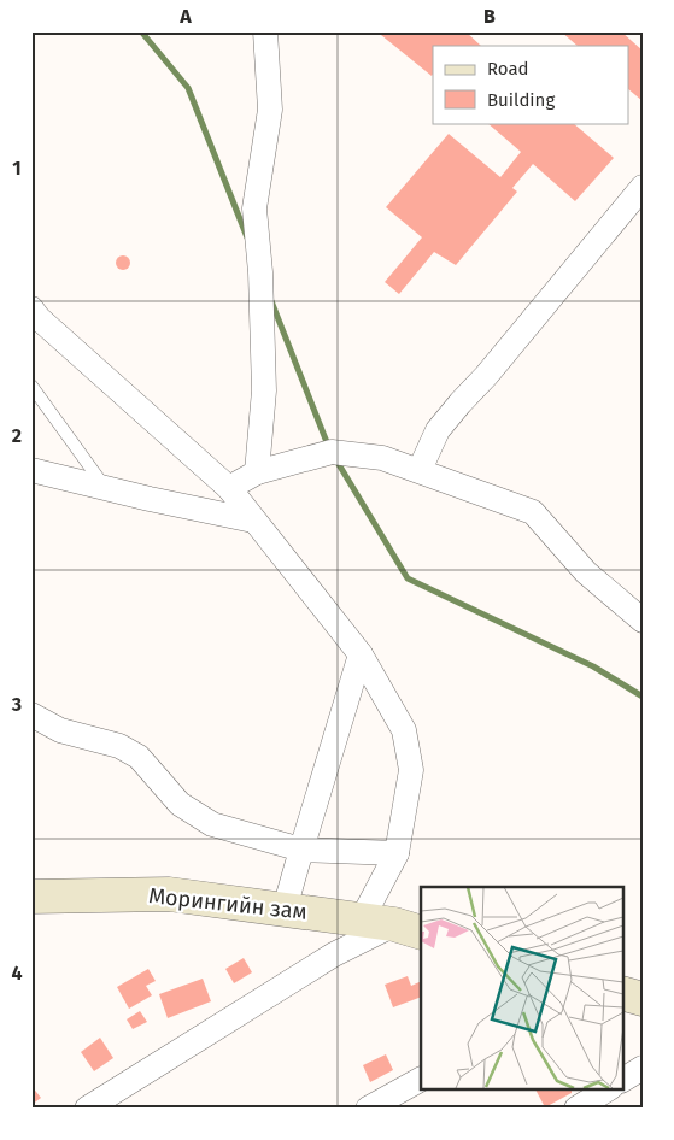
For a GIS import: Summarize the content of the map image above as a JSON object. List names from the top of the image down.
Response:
{
  "streets": {
    "main road": ["Морингийн зам"]
  },
  "legend": ["Road", "Building"],
  "grid": {
    "columns": ["A", "B"],
    "rows": [
      "1",
      "2",
      "3",
      "4"
    ]
  }
}
